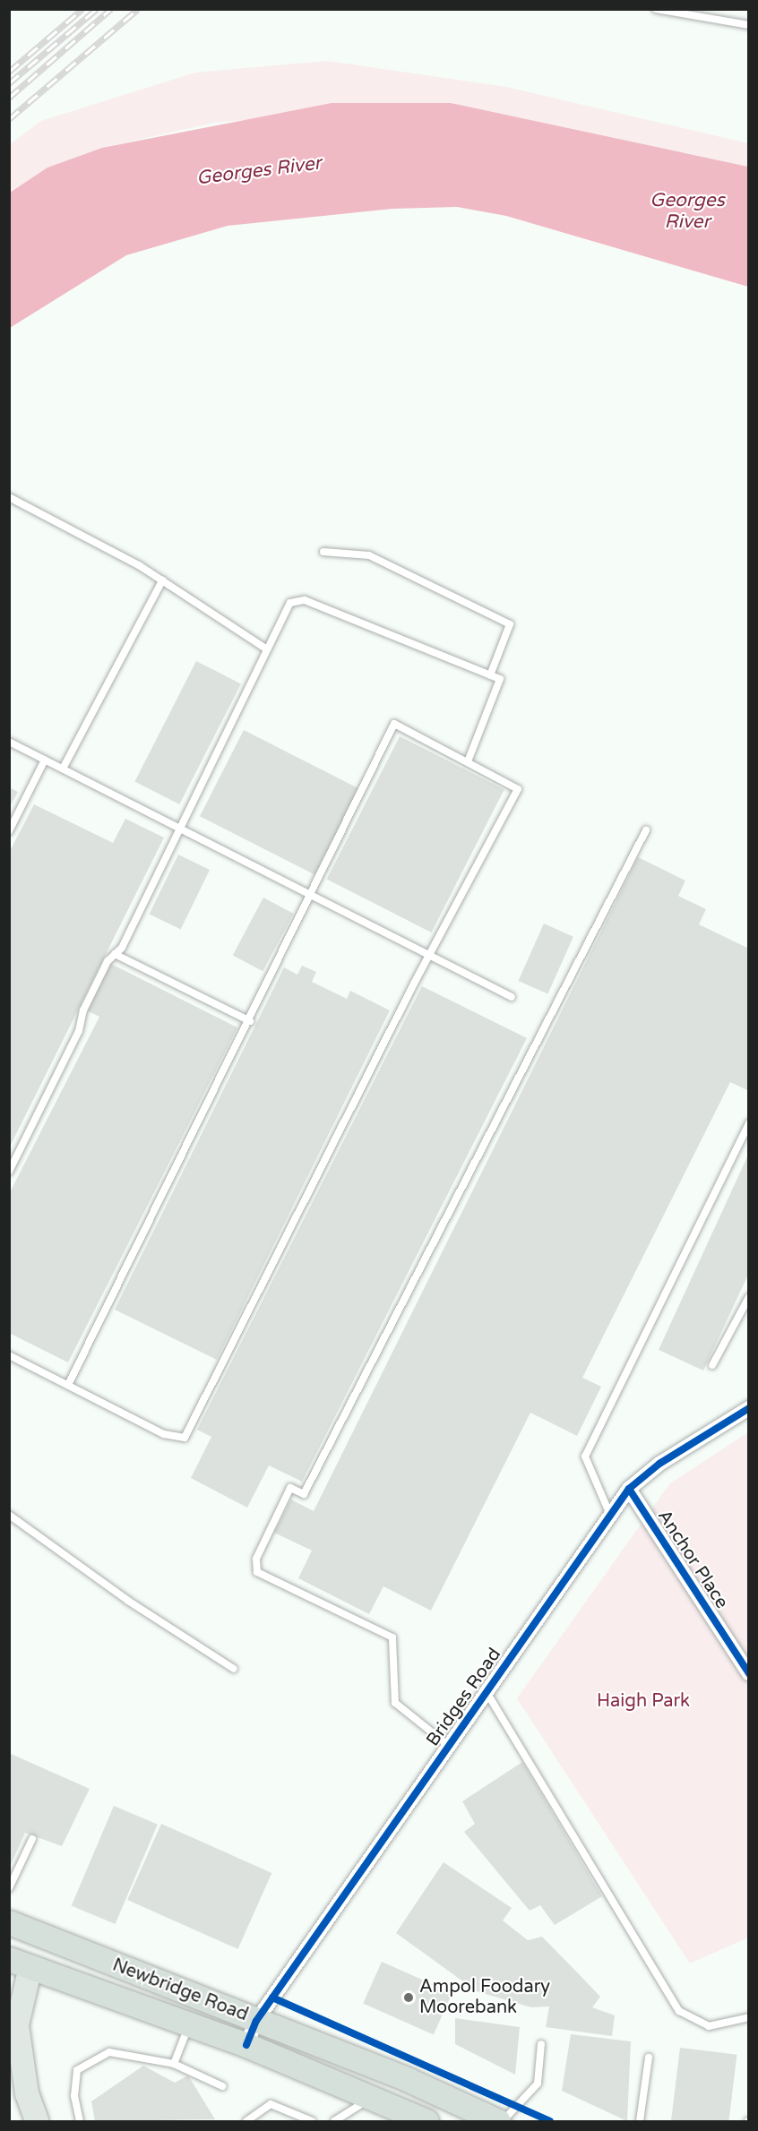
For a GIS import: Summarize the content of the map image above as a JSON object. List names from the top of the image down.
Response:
{
  "streets": {
    "highway": ["Newbridge Road"],
    "street": ["Anchor Place", "Bridges Road"]
  },
  "crossings": [
    ["Anchor Place", "Bridges Road"],
    ["Bridges Road", "Newbridge Road"]
  ],
  "water": ["Georges River"],
  "parks": ["Haigh Park"],
  "places": ["Ampol Foodary Moorebank"]
}
